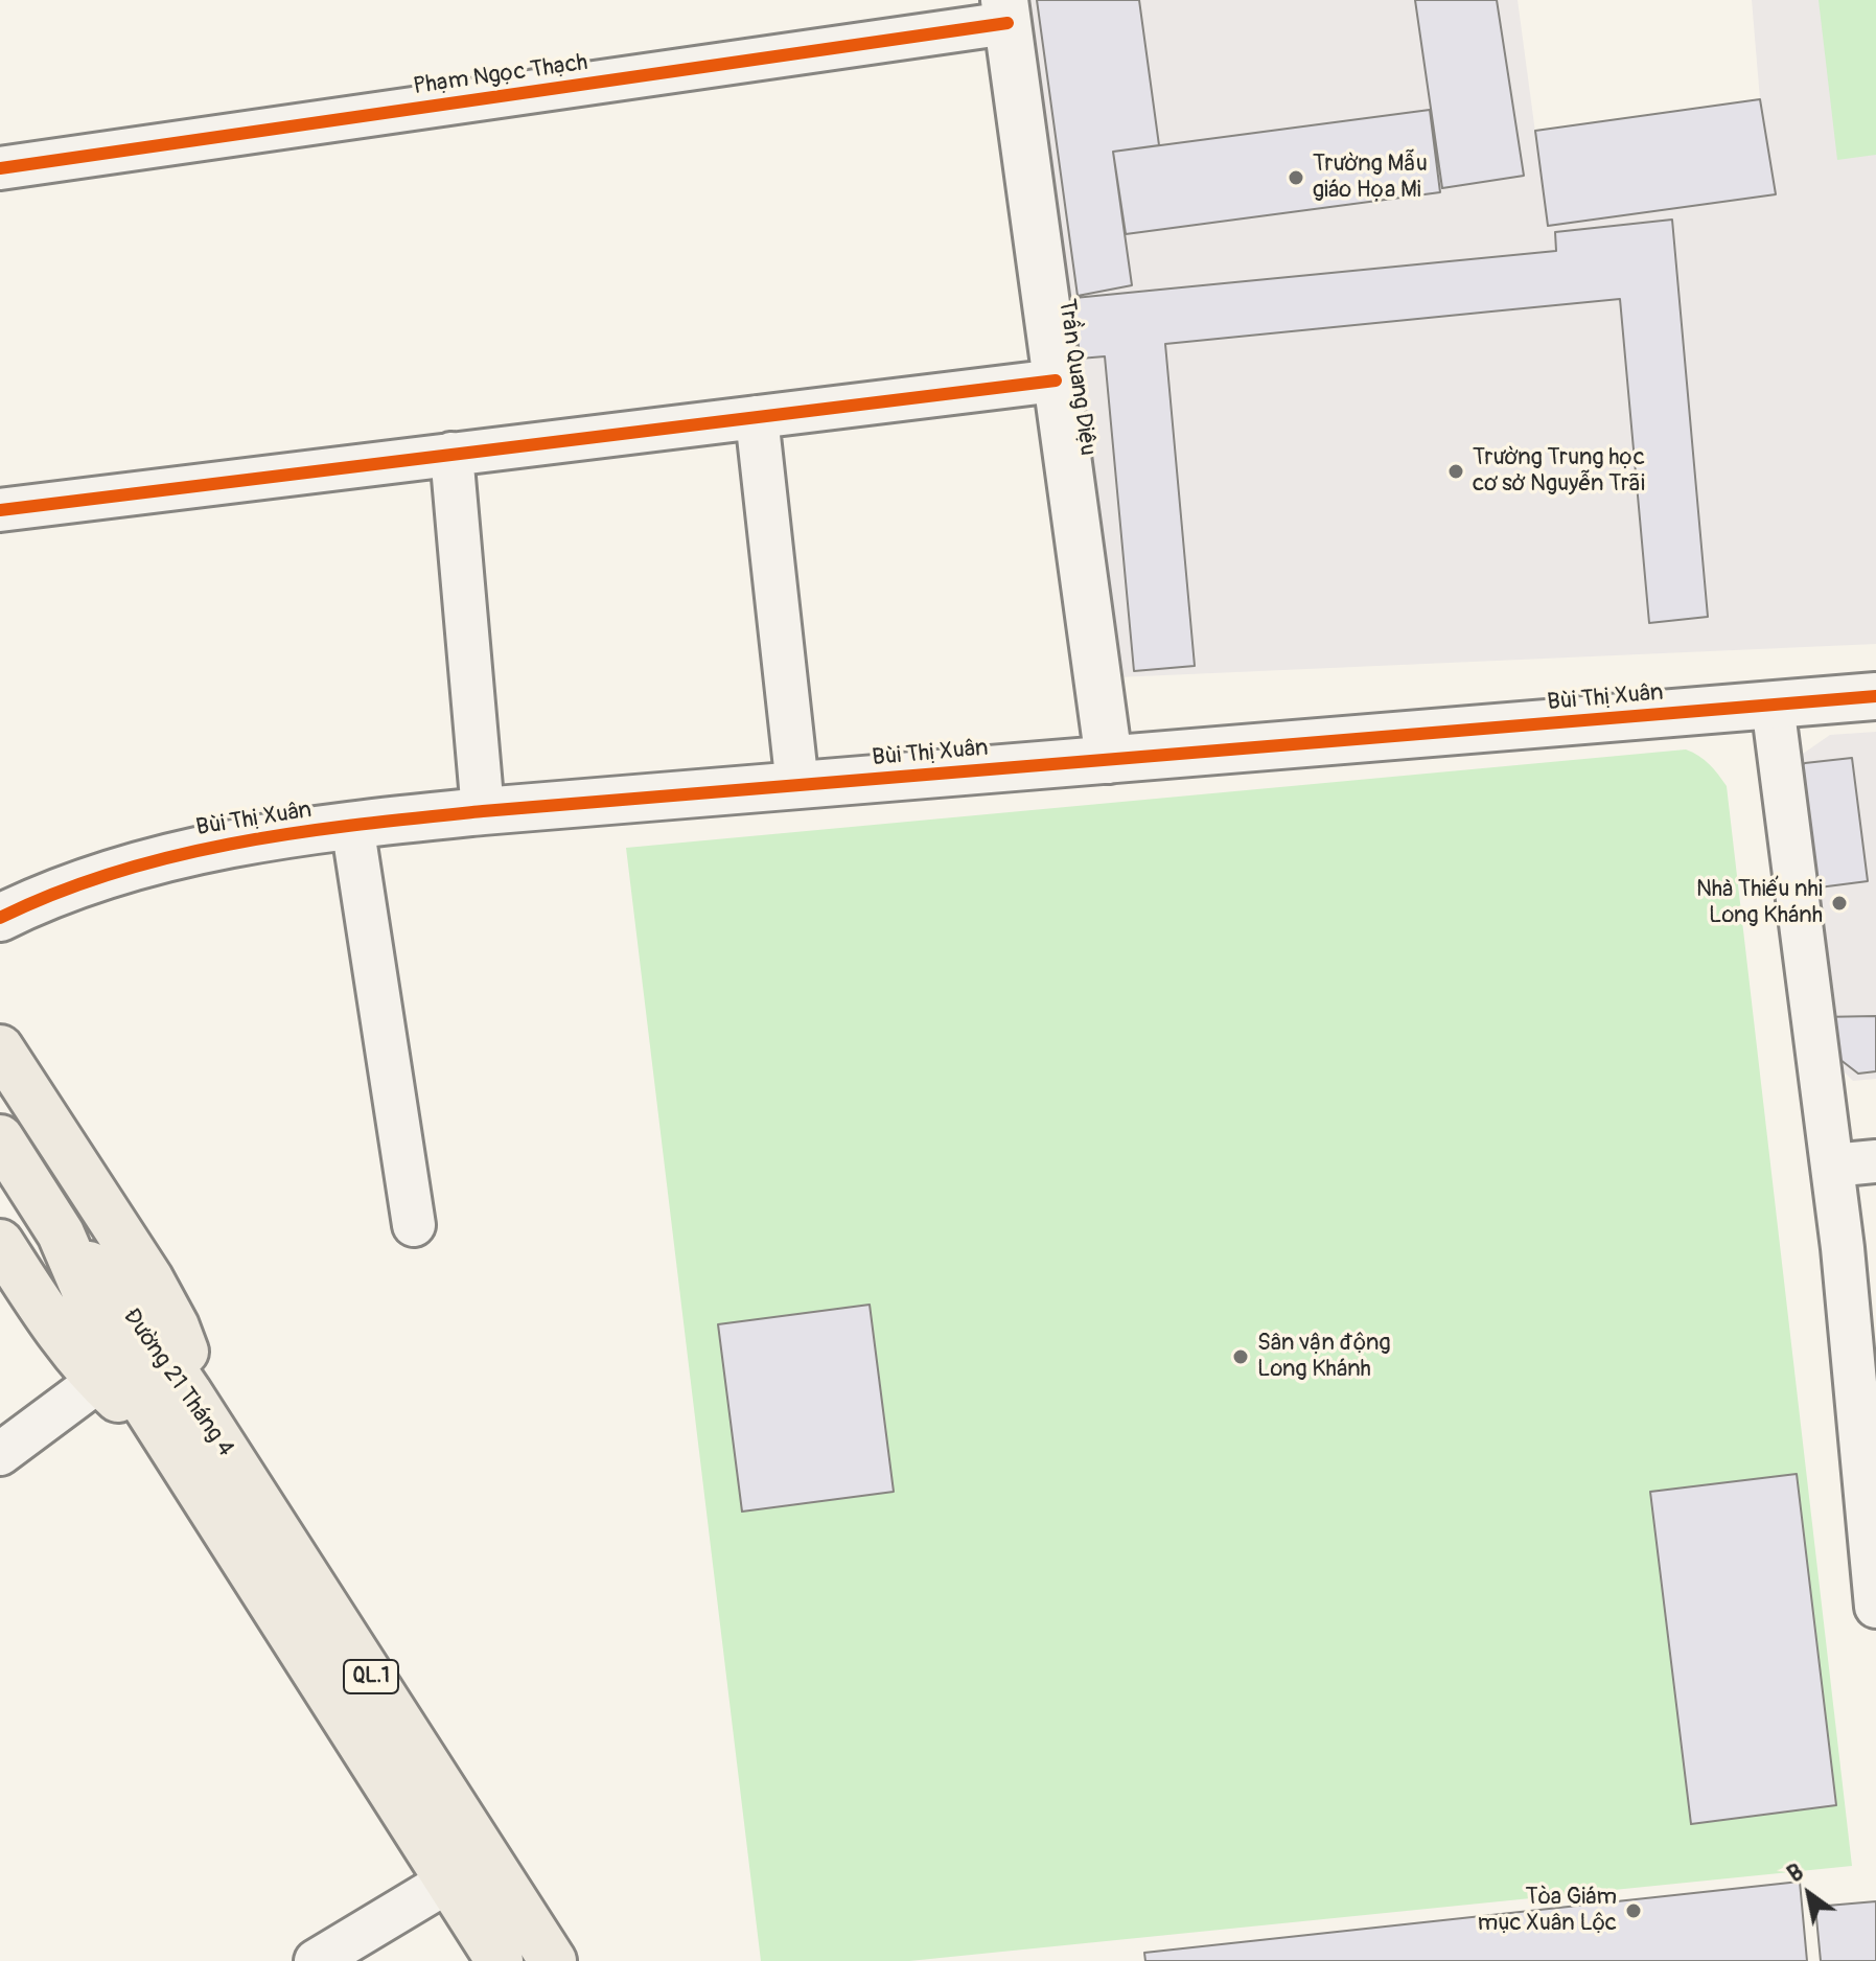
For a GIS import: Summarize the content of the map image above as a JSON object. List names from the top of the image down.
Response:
{
  "streets": {
    "highway": ["Đường 21 Tháng 4", "QL.1"],
    "street": ["Phạm Ngọc Thạch", "Trần Quang Diệu", "Bùi Thị Xuân"]
  },
  "crossings": [
    ["Phạm Ngọc Thạch", "Trần Quang Diệu"],
    ["Trần Quang Diệu", "Bùi Thị Xuân"],
    ["Đường 21 Tháng 4", "QL.1"]
  ],
  "places": [
    "Trường Mẫu giáo Họa Mi",
    "Trường Trung học cơ sở Nguyễn Trãi",
    "Nhà Thiếu nhi Long Khánh",
    "Sân vận động Long Khánh",
    "Tòa Giám mục Xuân Lộc"
  ],
  "north": "top left"
}
